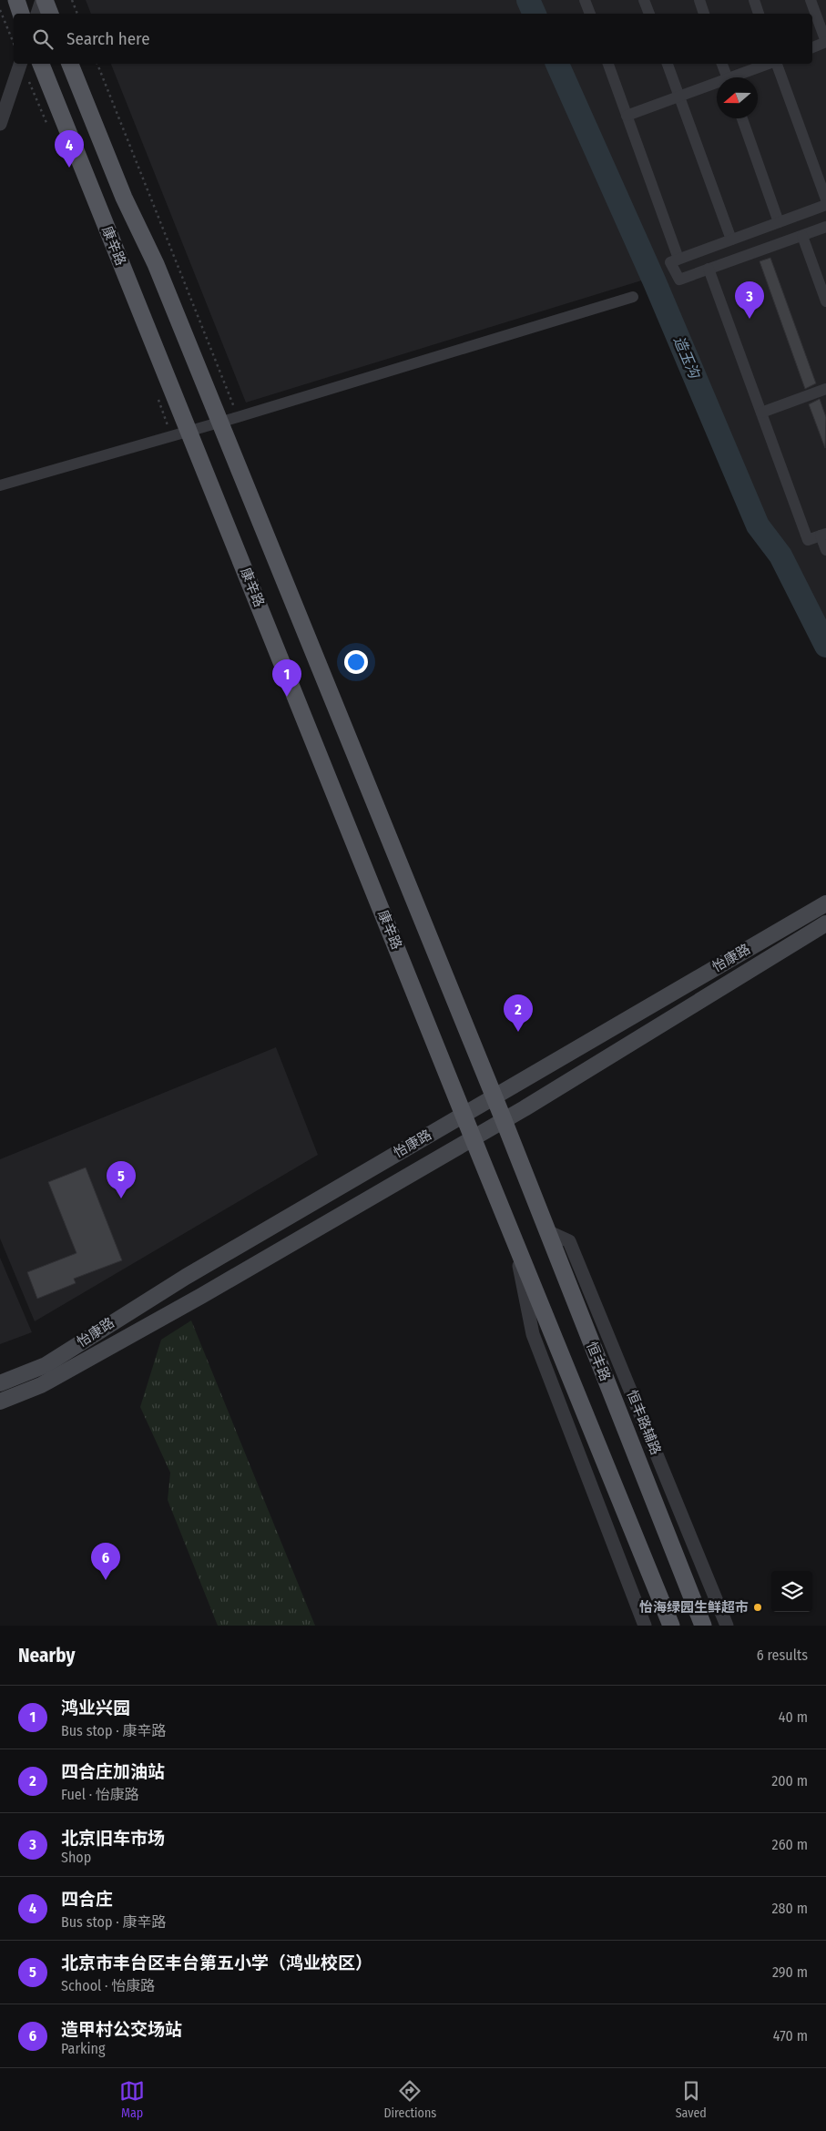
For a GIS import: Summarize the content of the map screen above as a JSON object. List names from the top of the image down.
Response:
{
  "streets": {
    "main road": ["康辛路", "怡康路", "恒丰路"],
    "street": ["恒丰路辅路"]
  },
  "crossings": [
    ["康辛路", "怡康路"],
    ["康辛路", "恒丰路"],
    ["怡康路", "恒丰路"],
    ["恒丰路", "恒丰路辅路"]
  ],
  "water": ["造玉沟"],
  "places": ["怡海绿园生鲜超市"],
  "north": "left",
  "page": {
    "search": "Search here",
    "pins": [
      "4",
      "3",
      "1",
      "2",
      "5",
      "6"
    ],
    "heading": ["Nearby", "6 results"],
    "list": [
      {
        "mark": "1",
        "name": "鸿业兴园",
        "note": "Bus stop · 康辛路",
        "value": "40 m"
      },
      {
        "mark": "2",
        "name": "四合庄加油站",
        "note": "Fuel · 怡康路",
        "value": "200 m"
      },
      {
        "mark": "3",
        "name": "北京旧车市场",
        "note": "Shop",
        "value": "260 m"
      },
      {
        "mark": "4",
        "name": "四合庄",
        "note": "Bus stop · 康辛路",
        "value": "280 m"
      },
      {
        "mark": "5",
        "name": "北京市丰台区丰台第五小学（鸿业校区）",
        "note": "School · 怡康路",
        "value": "290 m"
      },
      {
        "mark": "6",
        "name": "造甲村公交场站",
        "note": "Parking",
        "value": "470 m"
      }
    ],
    "nav": ["Map", "Directions", "Saved"]
  }
}
